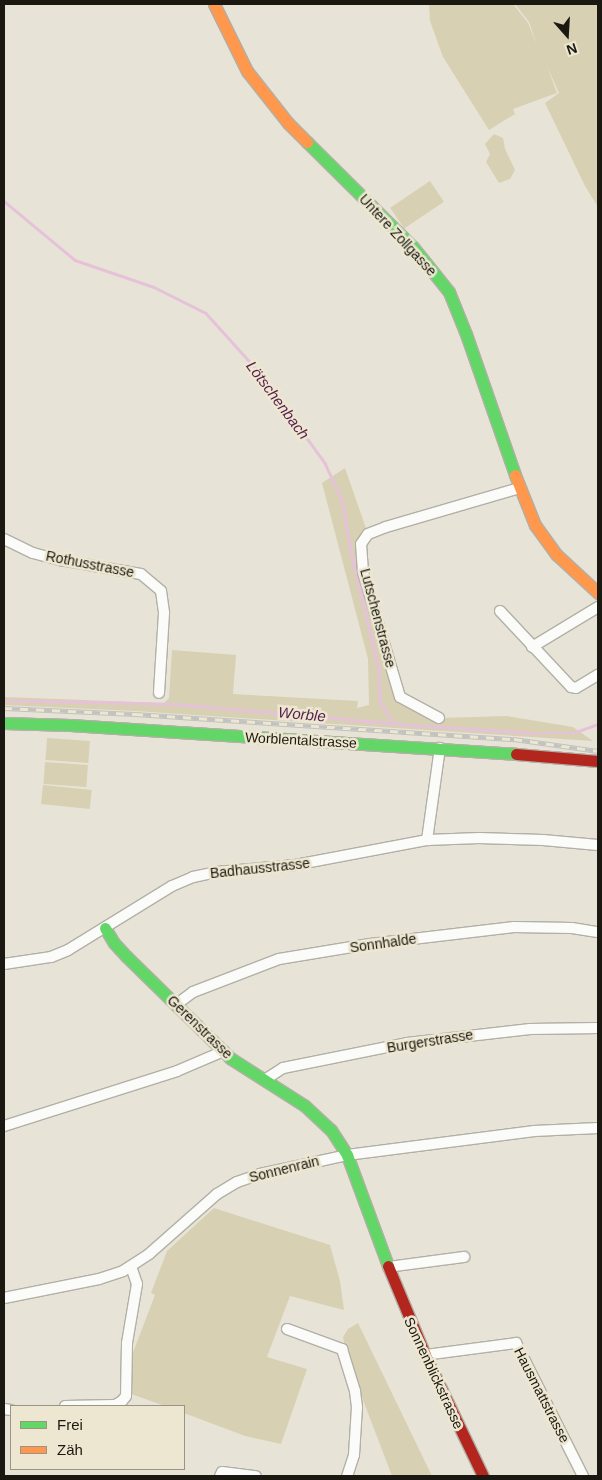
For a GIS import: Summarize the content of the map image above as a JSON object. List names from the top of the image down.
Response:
{
  "streets": {
    "street": [
      "Untere Zollgasse",
      "Rothusstrasse",
      "Lutschenstrasse",
      "Worblentalstrasse",
      "Badhausstrasse",
      "Sonnhalde",
      "Gerenstrasse",
      "Burgerstrasse",
      "Sonnenrain",
      "Sonnenblickstrasse",
      "Hausmattstrasse"
    ]
  },
  "crossings": [
    ["Untere Zollgasse", "Lutschenstrasse"],
    ["Badhausstrasse", "Gerenstrasse"],
    ["Sonnhalde", "Gerenstrasse"],
    ["Gerenstrasse", "Burgerstrasse"],
    ["Gerenstrasse", "Sonnenrain"],
    ["Gerenstrasse", "Sonnenblickstrasse"],
    ["Sonnenrain", "Sonnenblickstrasse"],
    ["Sonnenblickstrasse", "Hausmattstrasse"]
  ],
  "water": ["Lötschenbach", "Worble"],
  "legend": ["Frei", "Zäh"],
  "north": "bottom"
}
